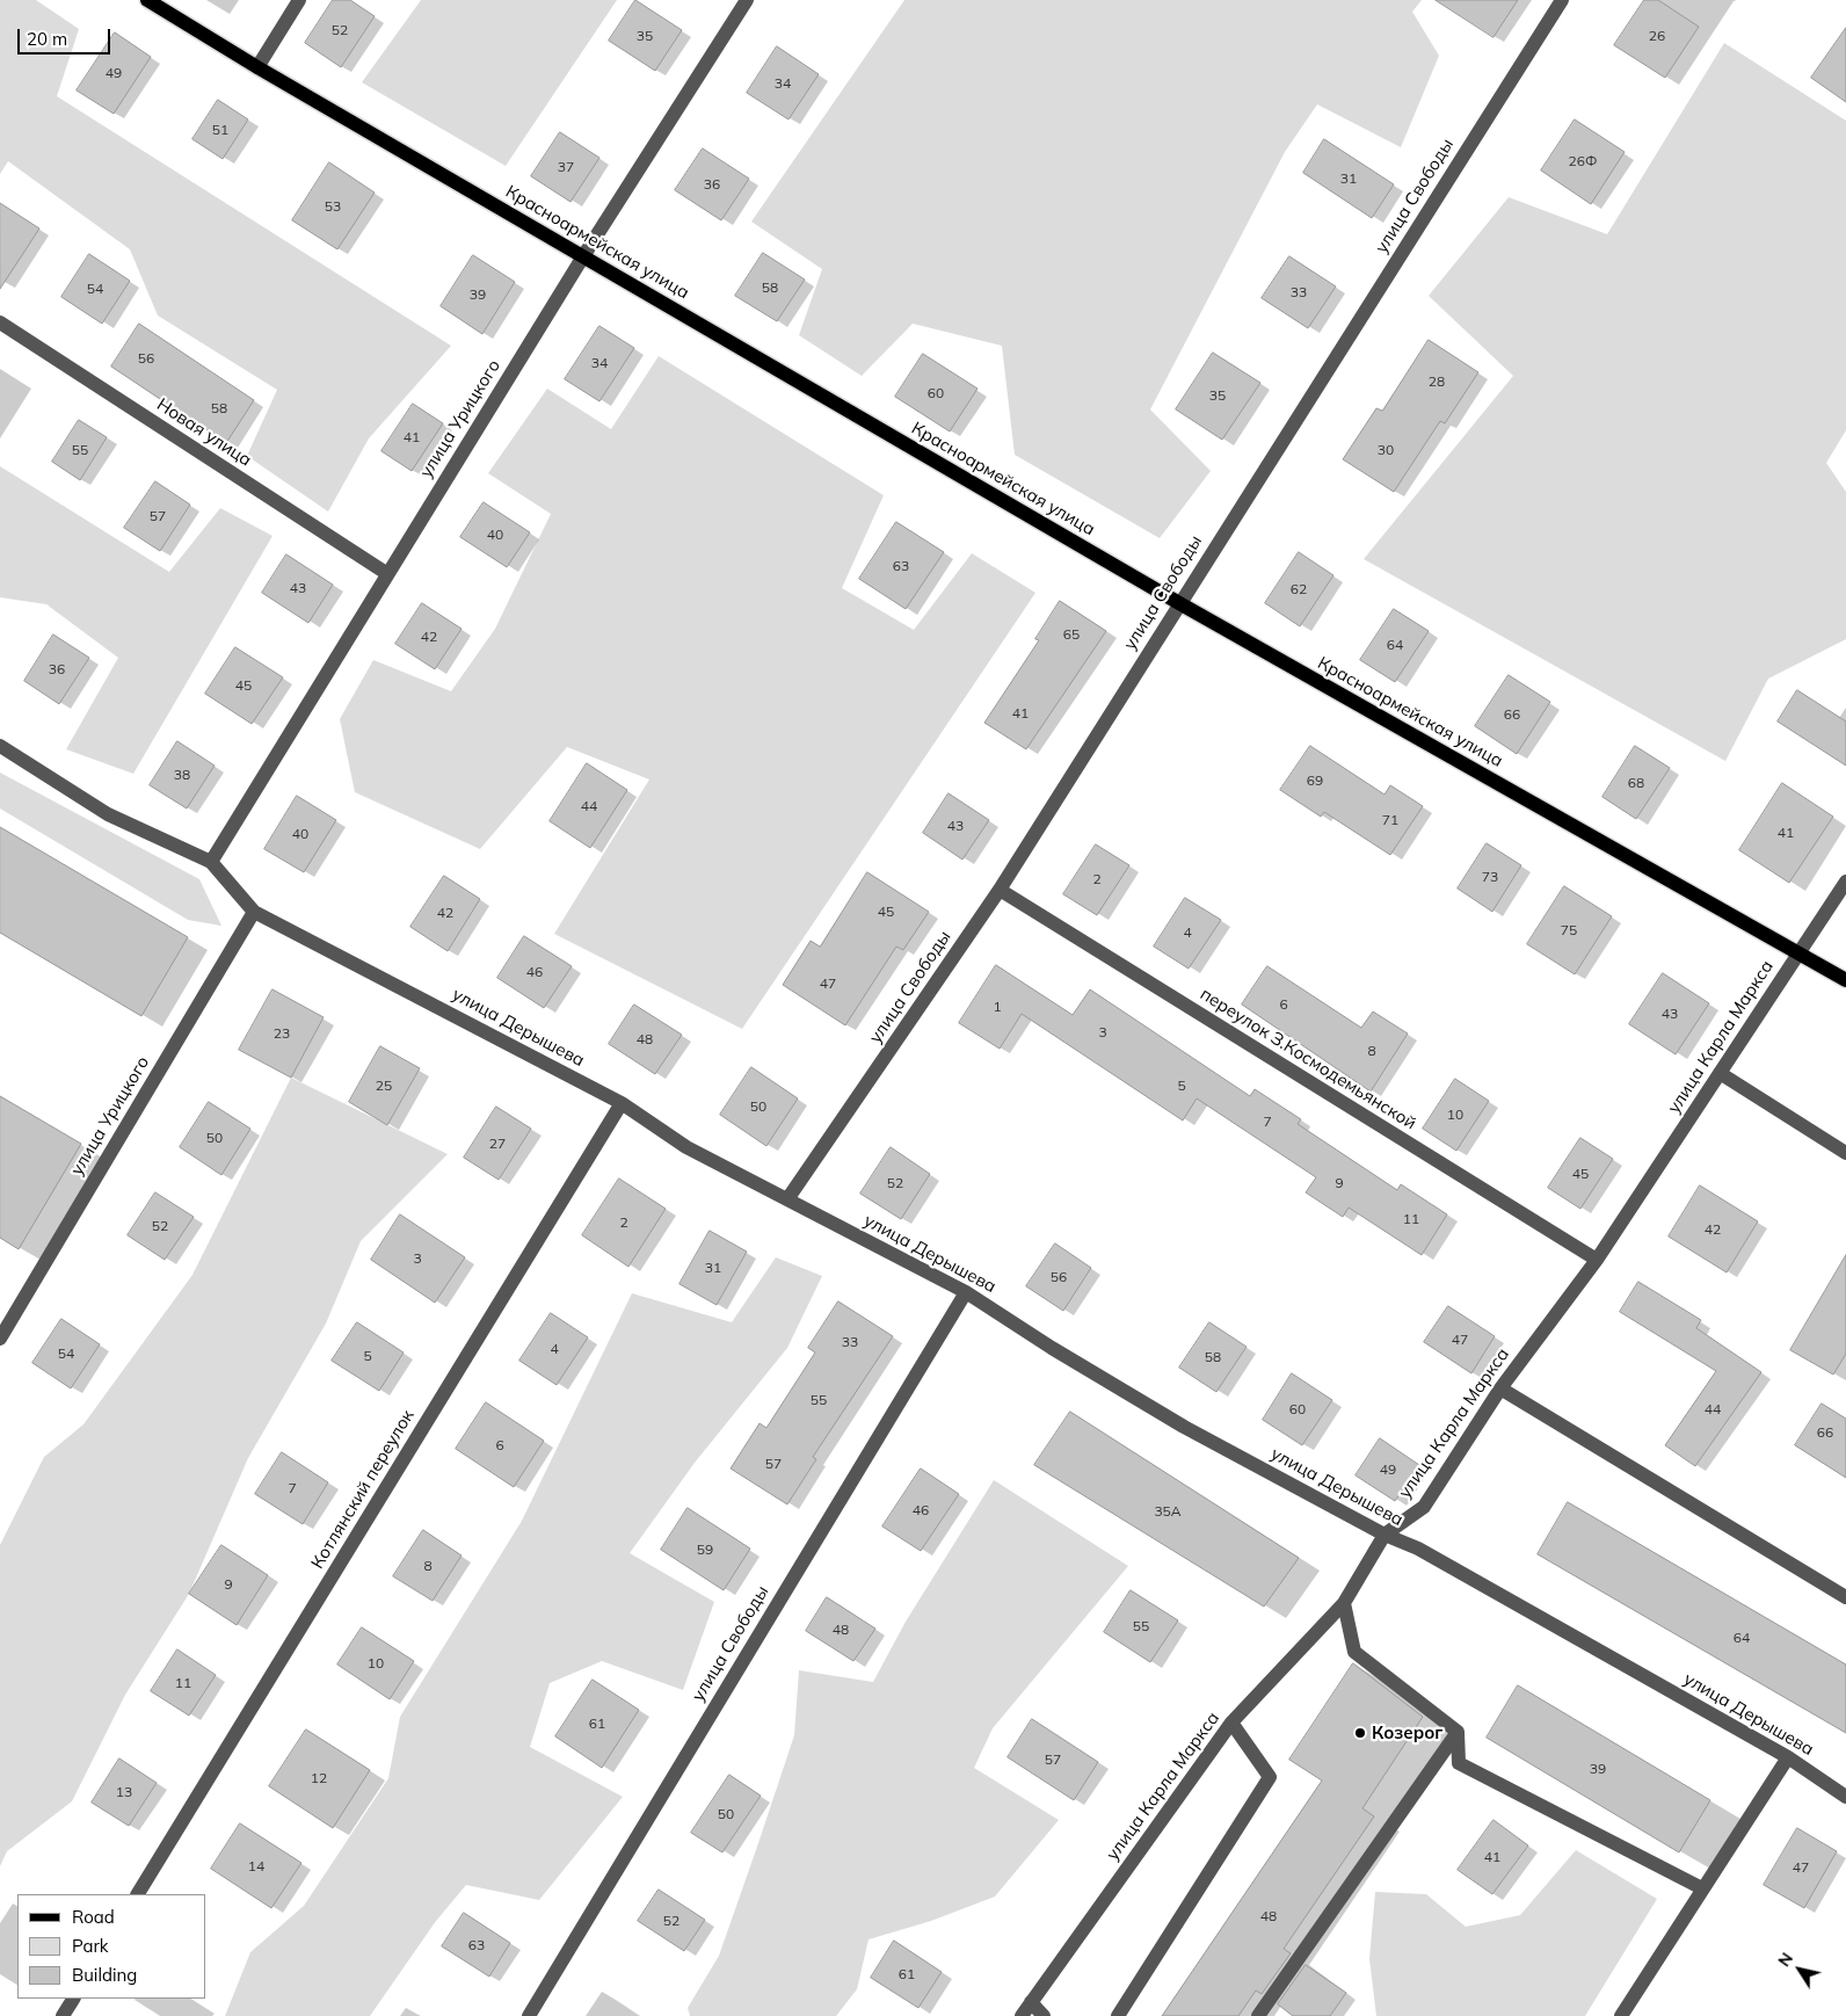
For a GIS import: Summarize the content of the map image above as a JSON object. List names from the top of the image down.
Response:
{
  "streets": {
    "main road": ["Красноармейская улица"],
    "street": [
      "улица Свободы",
      "улица Урицкого",
      "Новая улица",
      "улица Дерышева",
      "улица Карла Маркса",
      "переулок З.Космодемьянской",
      "Котлянский переулок"
    ]
  },
  "crossings": [
    ["улица Свободы", "Красноармейская улица"],
    ["улица Свободы", "улица Дерышева"],
    ["улица Свободы", "переулок З.Космодемьянской"],
    ["Красноармейская улица", "улица Урицкого"],
    ["Красноармейская улица", "улица Карла Маркса"],
    ["улица Урицкого", "Новая улица"],
    ["улица Урицкого", "улица Дерышева"],
    ["улица Дерышева", "улица Карла Маркса"],
    ["улица Дерышева", "Котлянский переулок"],
    ["улица Карла Маркса", "переулок З.Космодемьянской"]
  ],
  "places": ["Козерог"],
  "house_numbers": [
    "52",
    "35",
    "26",
    "49",
    "34",
    "51",
    "26Ф",
    "37",
    "31",
    "36",
    "53",
    "58",
    "54",
    "33",
    "39",
    "56",
    "34",
    "28",
    "60",
    "35",
    "58",
    "41",
    "55",
    "30",
    "57",
    "40",
    "63",
    "43",
    "62",
    "65",
    "42",
    "64",
    "36",
    "45",
    "41",
    "66",
    "38",
    "69",
    "68",
    "44",
    "71",
    "43",
    "41",
    "40",
    "73",
    "2",
    "45",
    "42",
    "75",
    "4",
    "46",
    "47",
    "6",
    "1",
    "43",
    "3",
    "23",
    "48",
    "8",
    "25",
    "5",
    "50",
    "10",
    "7",
    "50",
    "27",
    "45",
    "52",
    "9",
    "11",
    "2",
    "52",
    "42",
    "3",
    "31",
    "56",
    "47",
    "33",
    "4",
    "54",
    "5",
    "58",
    "55",
    "60",
    "44",
    "66",
    "6",
    "57",
    "49",
    "7",
    "46",
    "35А",
    "59",
    "8",
    "9",
    "55",
    "48",
    "64",
    "10",
    "11",
    "61",
    "57",
    "39",
    "12",
    "13",
    "50",
    "41",
    "14",
    "47",
    "48",
    "52",
    "63",
    "61"
  ],
  "legend": ["Road", "Park", "Building"],
  "scale_bar": "20 m",
  "north": "top left"
}
